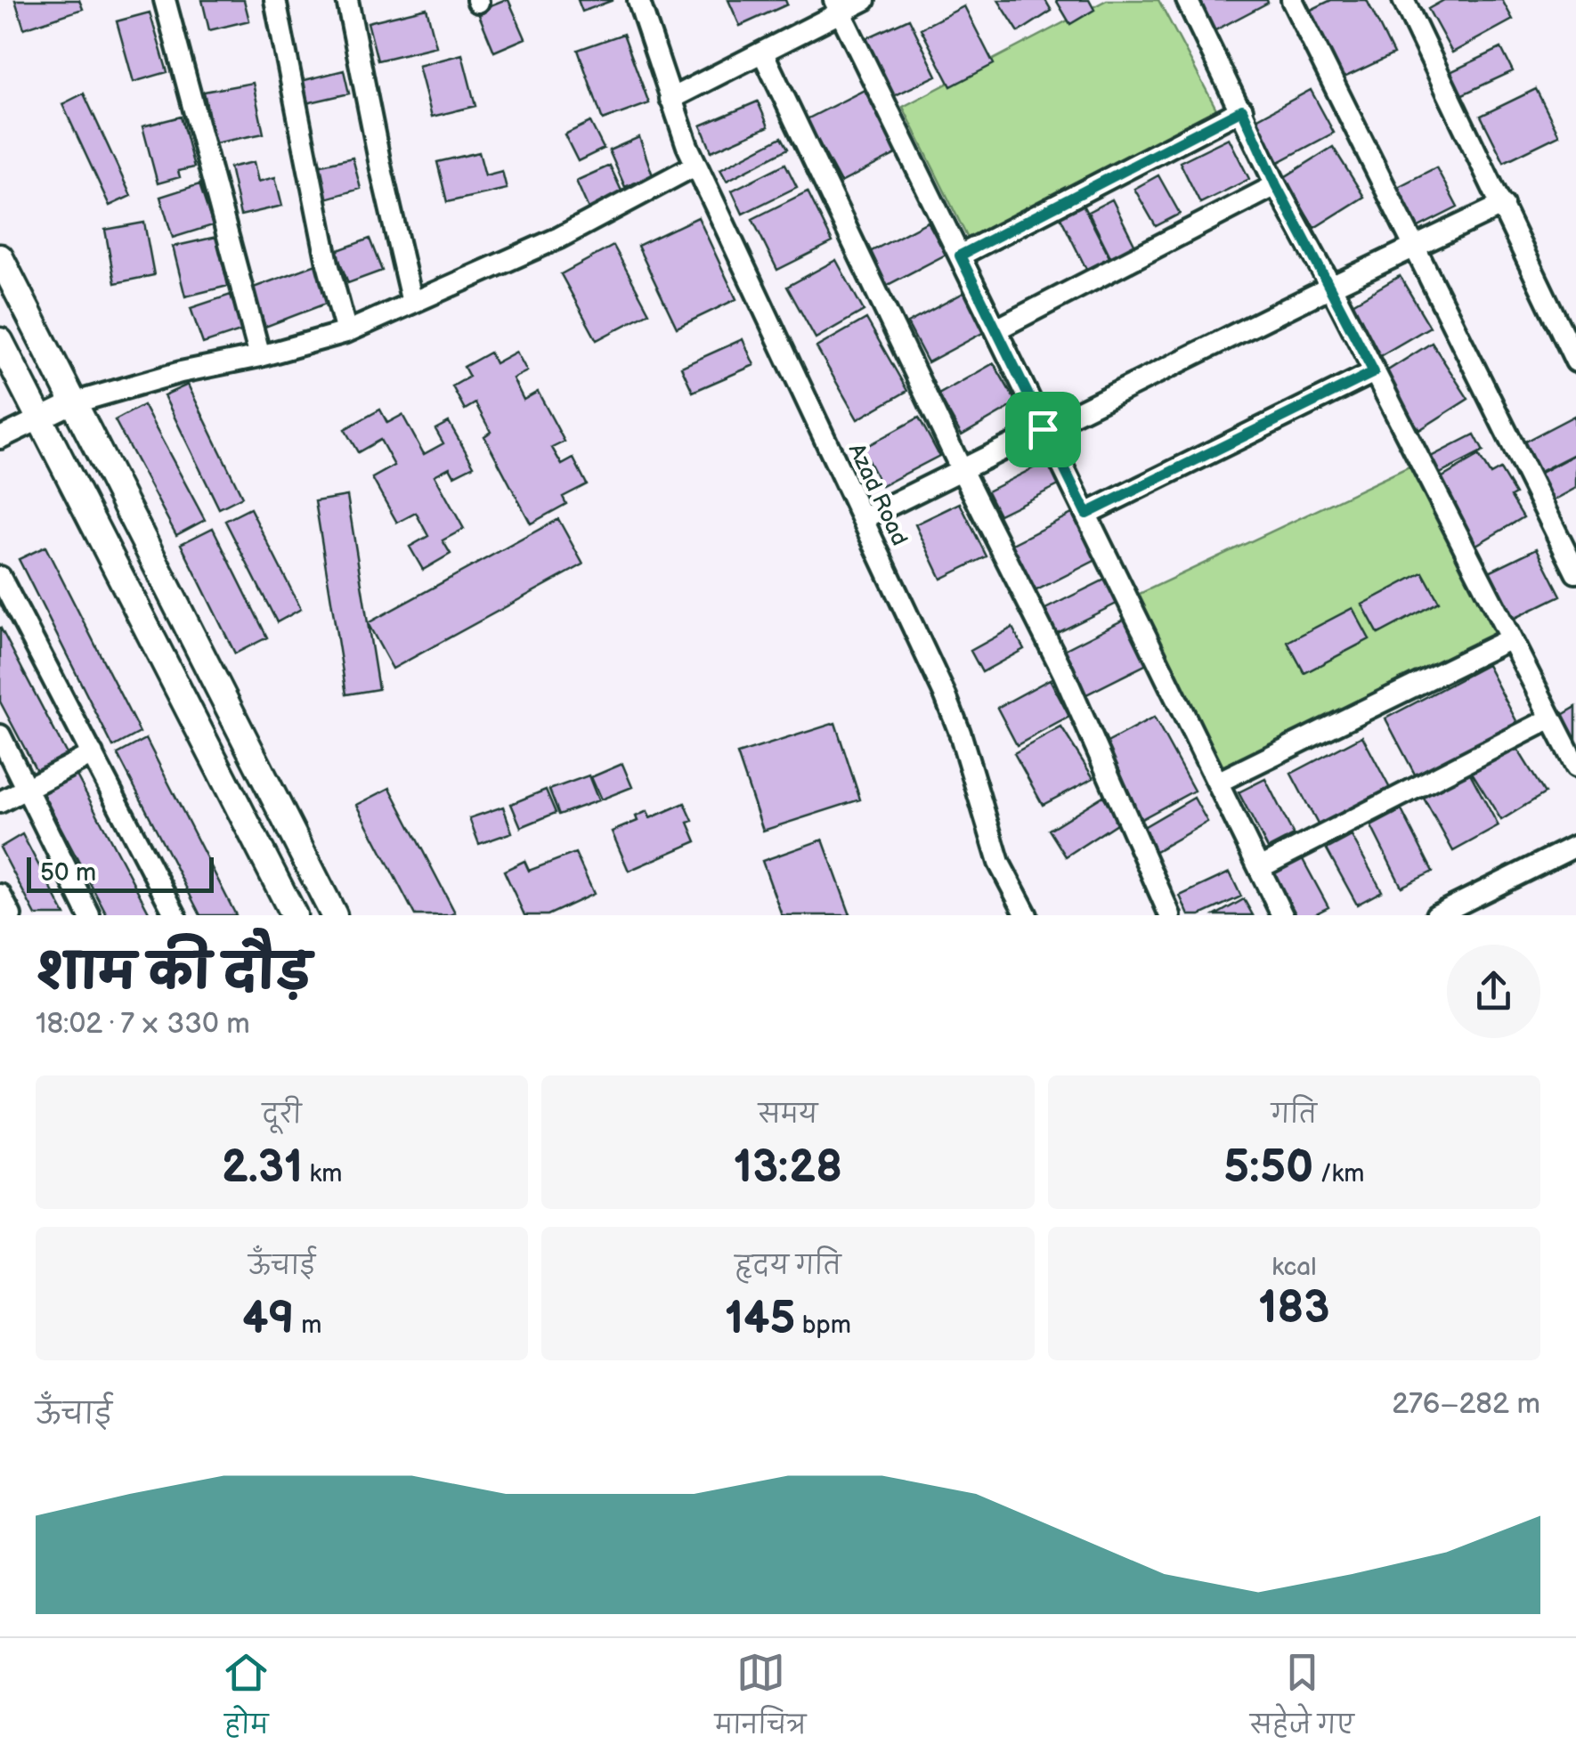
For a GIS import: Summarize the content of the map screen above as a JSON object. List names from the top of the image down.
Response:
{
  "streets": {
    "street": ["Azad Road"]
  },
  "scale_bar": "50 m",
  "page": {
    "scale": "50 m",
    "heading": ["शाम की दौड़", "18:02 · 7 × 330 m"],
    "stats": [
      ["दूरी", "2.31 km"],
      ["समय", "13:28"],
      ["गति", "5:50 /km"],
      ["ऊँचाई", "49 m"],
      ["हृदय गति", "145 bpm"],
      ["kcal", "183"]
    ],
    "chart": ["ऊँचाई", "276–282 m"],
    "tabs": ["होम", "मानचित्र", "सहेजे गए"]
  }
}
